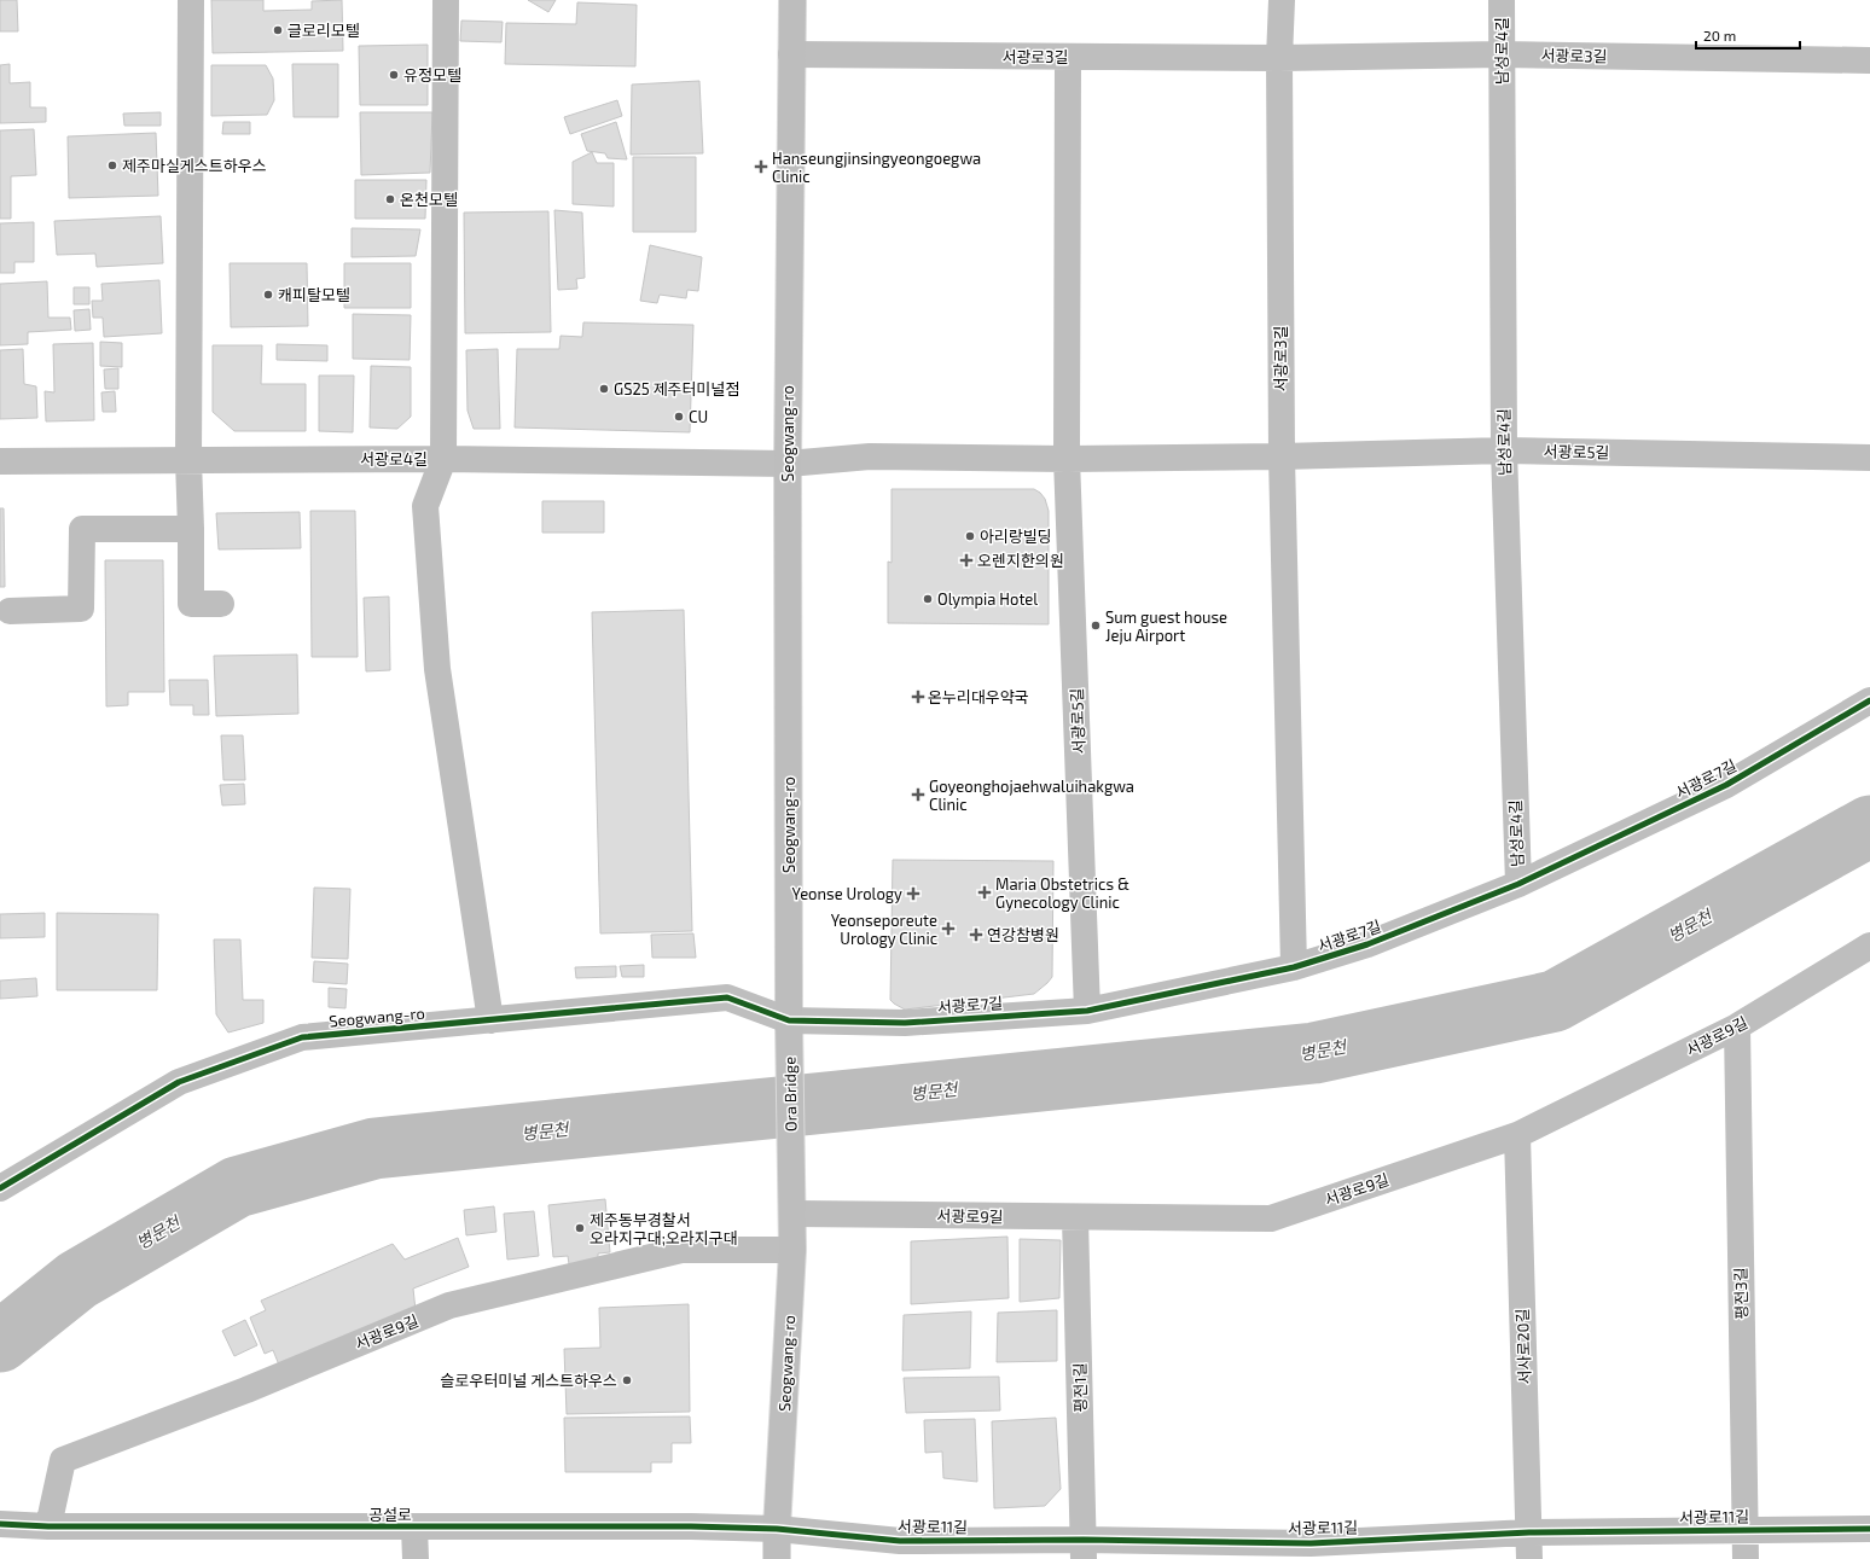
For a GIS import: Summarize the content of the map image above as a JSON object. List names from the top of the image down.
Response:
{
  "streets": {
    "main road": ["Seogwang-ro", "Ora Bridge"],
    "street": [
      "남성로4길",
      "서광로3길",
      "서광로5길",
      "서광로4길",
      "서광로7길",
      "서광로9길",
      "평전3길",
      "서사로20길",
      "평전1길",
      "공설로",
      "서광로11길"
    ]
  },
  "crossings": [
    ["남성로4길", "서광로3길"],
    ["남성로4길", "서광로5길"],
    ["남성로4길", "서광로7길"],
    ["서광로3길", "Seogwang-ro"],
    ["서광로3길", "서광로5길"],
    ["Seogwang-ro", "서광로5길"],
    ["Seogwang-ro", "서광로4길"],
    ["Seogwang-ro", "서광로7길"],
    ["Seogwang-ro", "서광로9길"],
    ["Seogwang-ro", "Ora Bridge"],
    ["Seogwang-ro", "공설로"],
    ["Seogwang-ro", "서광로11길"],
    ["서광로5길", "서광로4길"],
    ["서광로5길", "서광로7길"],
    ["서광로7길", "Ora Bridge"],
    ["서광로9길", "평전3길"],
    ["서광로9길", "서사로20길"],
    ["서광로9길", "평전1길"],
    ["서광로9길", "공설로"],
    ["평전3길", "서광로11길"],
    ["서사로20길", "서광로11길"],
    ["평전1길", "서광로11길"],
    ["공설로", "서광로11길"]
  ],
  "water": ["병문천"],
  "places": {
    "other": [
      "글로리모텔",
      "유정모텔",
      "제주마실게스트하우스",
      "온천모텔",
      "캐피탈모텔",
      "GS25 제주터미널점",
      "CU",
      "아리랑빌딩",
      "Olympia Hotel",
      "Sum guest house Jeju Airport",
      "제주동부경찰서 오라지구대;오라지구대",
      "슬로우터미널 게스트하우스"
    ],
    "health": [
      "Hanseungjinsingyeongoegwa Clinic",
      "오렌지한의원",
      "온누리대우약국",
      "Goyeonghojaehwaluihakgwa Clinic",
      "Maria Obstetrics & Gynecology Clinic",
      "Yeonse Urology",
      "Yeonseporeute Urology Clinic",
      "연강참병원"
    ]
  },
  "scale_bar": "20 m"
}
